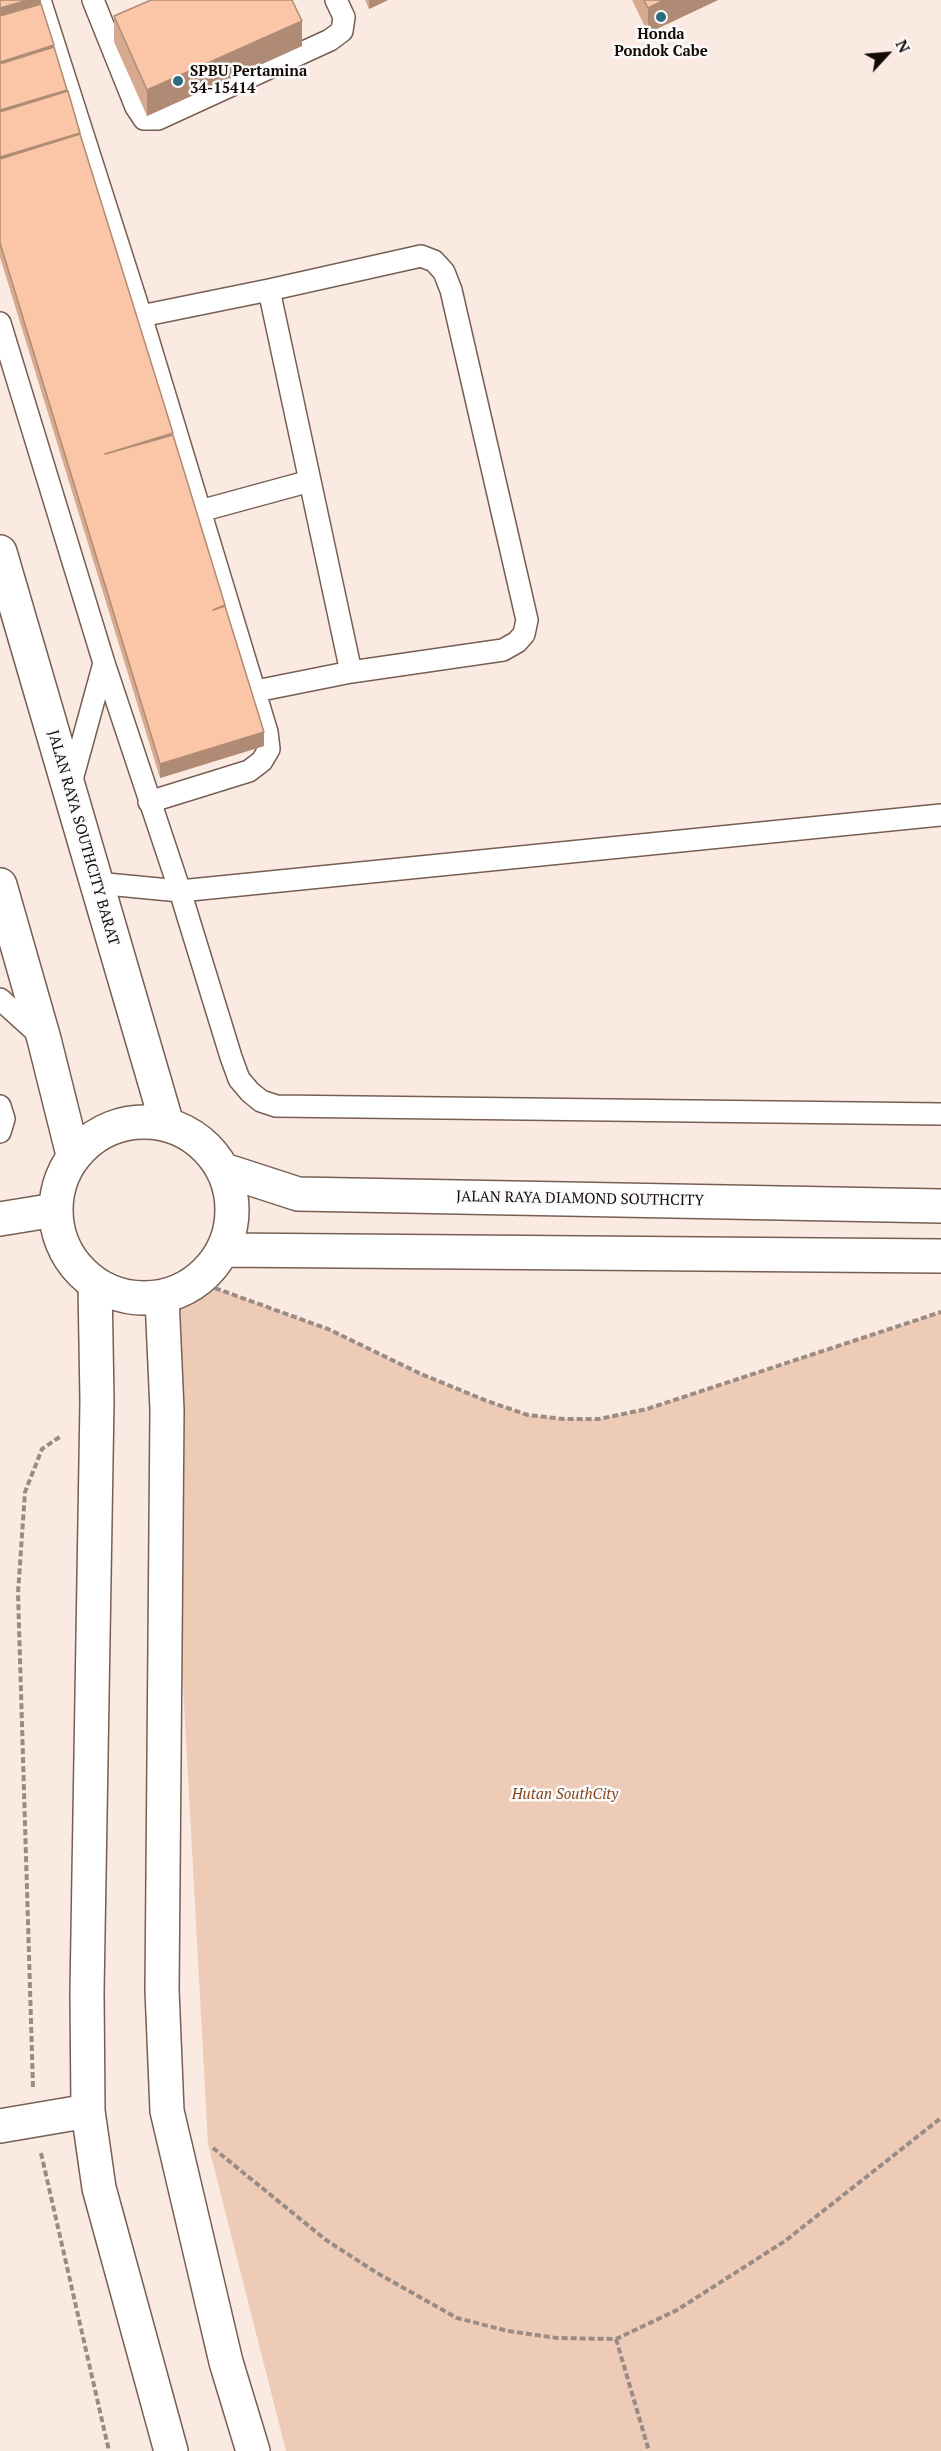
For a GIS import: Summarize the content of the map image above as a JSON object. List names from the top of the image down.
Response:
{
  "streets": {
    "street": ["JALAN RAYA SOUTHCITY BARAT", "JALAN RAYA DIAMOND SOUTHCITY"]
  },
  "crossings": [
    ["JALAN RAYA SOUTHCITY BARAT", "JALAN RAYA DIAMOND SOUTHCITY"]
  ],
  "parks": ["Hutan SouthCity"],
  "places": ["Honda Pondok Cabe", "SPBU Pertamina 34-15414"],
  "north": "top right"
}
